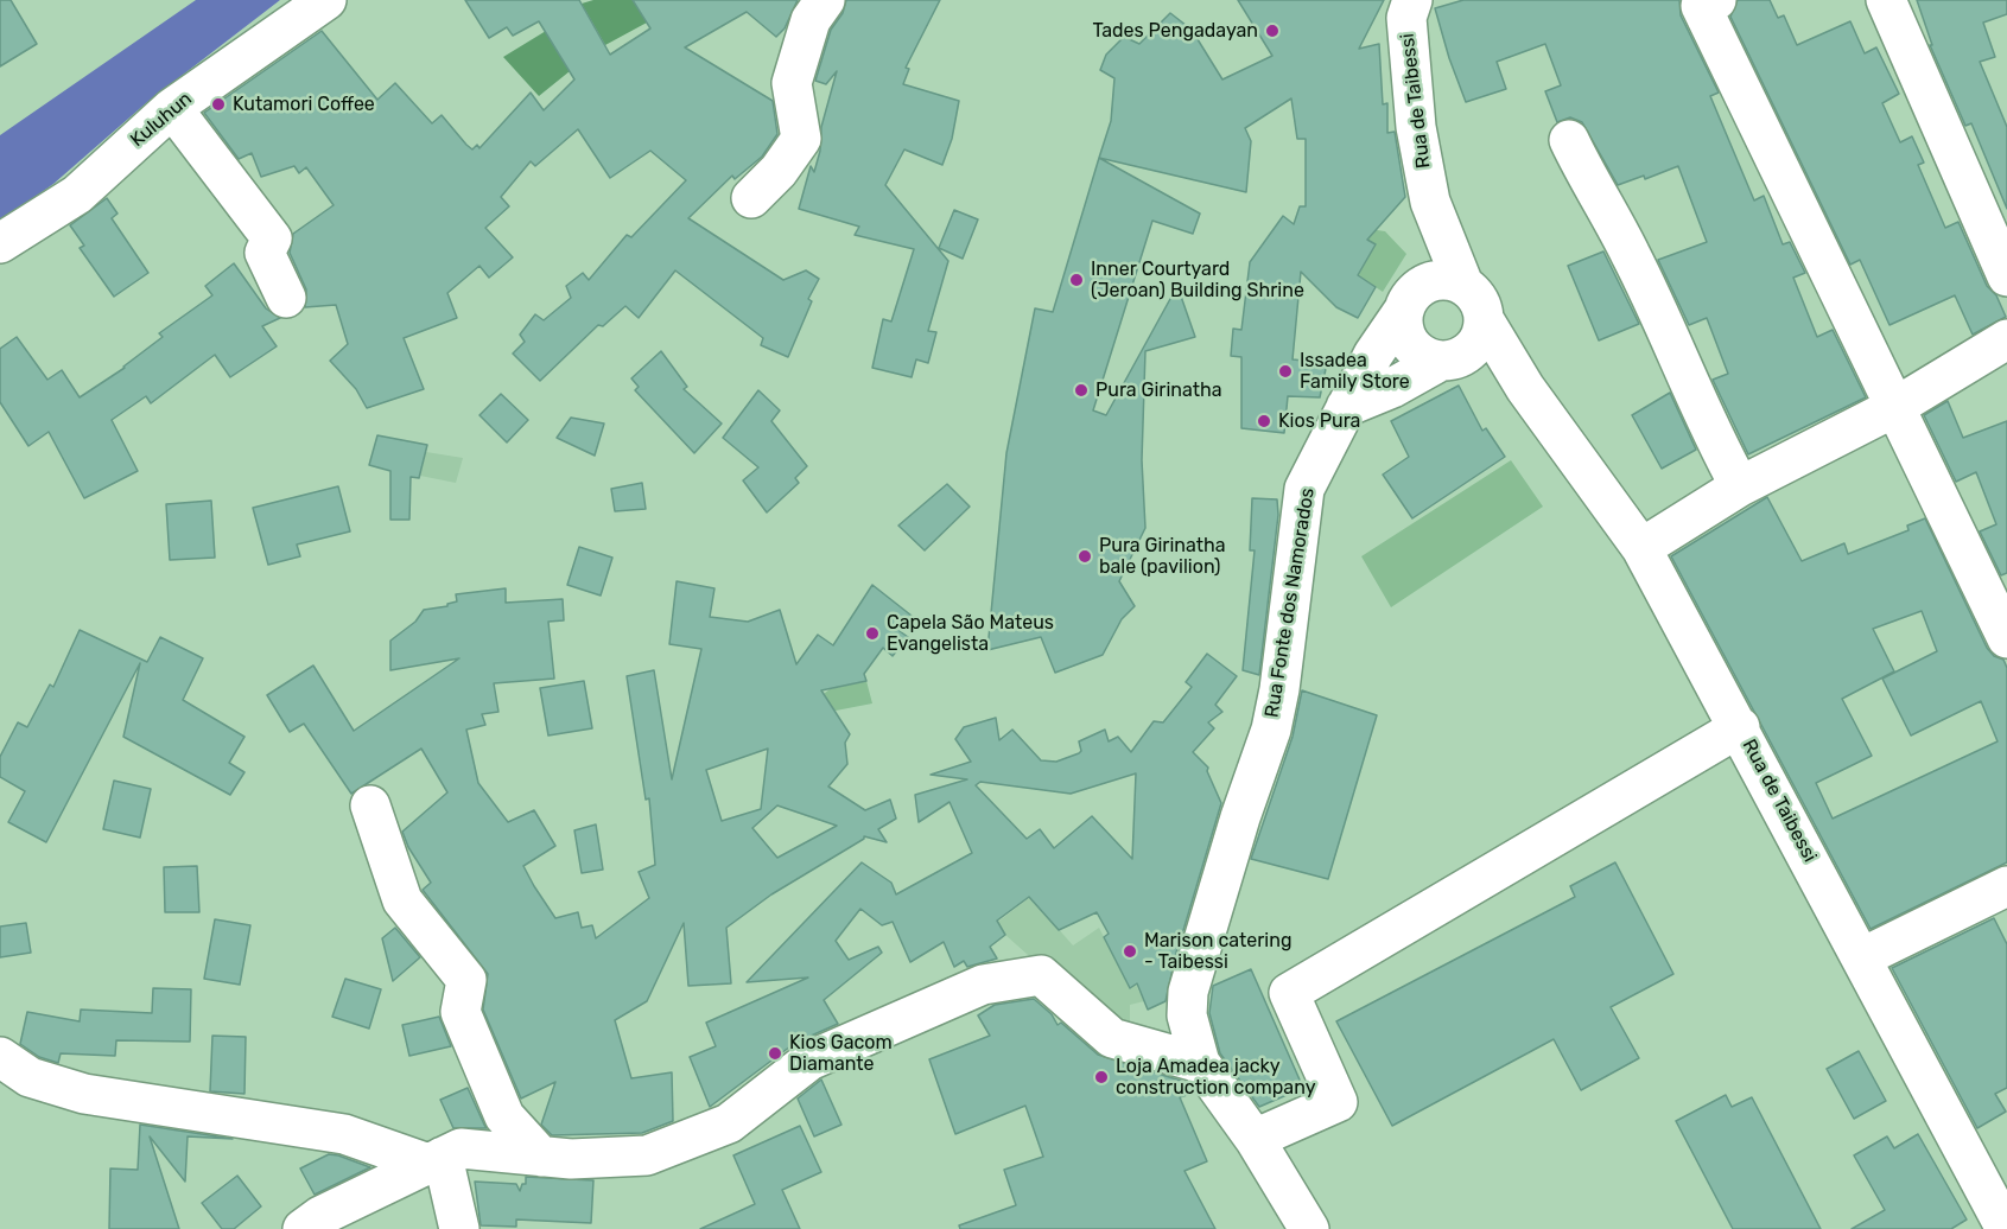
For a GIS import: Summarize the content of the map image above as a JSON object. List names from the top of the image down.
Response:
{
  "streets": {
    "street": ["Rua de Taibessi", "Kuluhun", "Rua Fonte dos Namorados"]
  },
  "crossings": [
    ["Rua de Taibessi", "Rua Fonte dos Namorados"]
  ],
  "places": [
    "Tades Pengadayan",
    "Kutamori Coffee",
    "Inner Courtyard (Jeroan) Building Shrine",
    "Issadea Family Store",
    "Pura Girinatha",
    "Kios Pura",
    "Pura Girinatha bale (pavilion)",
    "Capela São Mateus Evangelista",
    "Marison catering - Taibessi",
    "Kios Gacom Diamante",
    "Loja Amadea jacky construction company"
  ]
}
